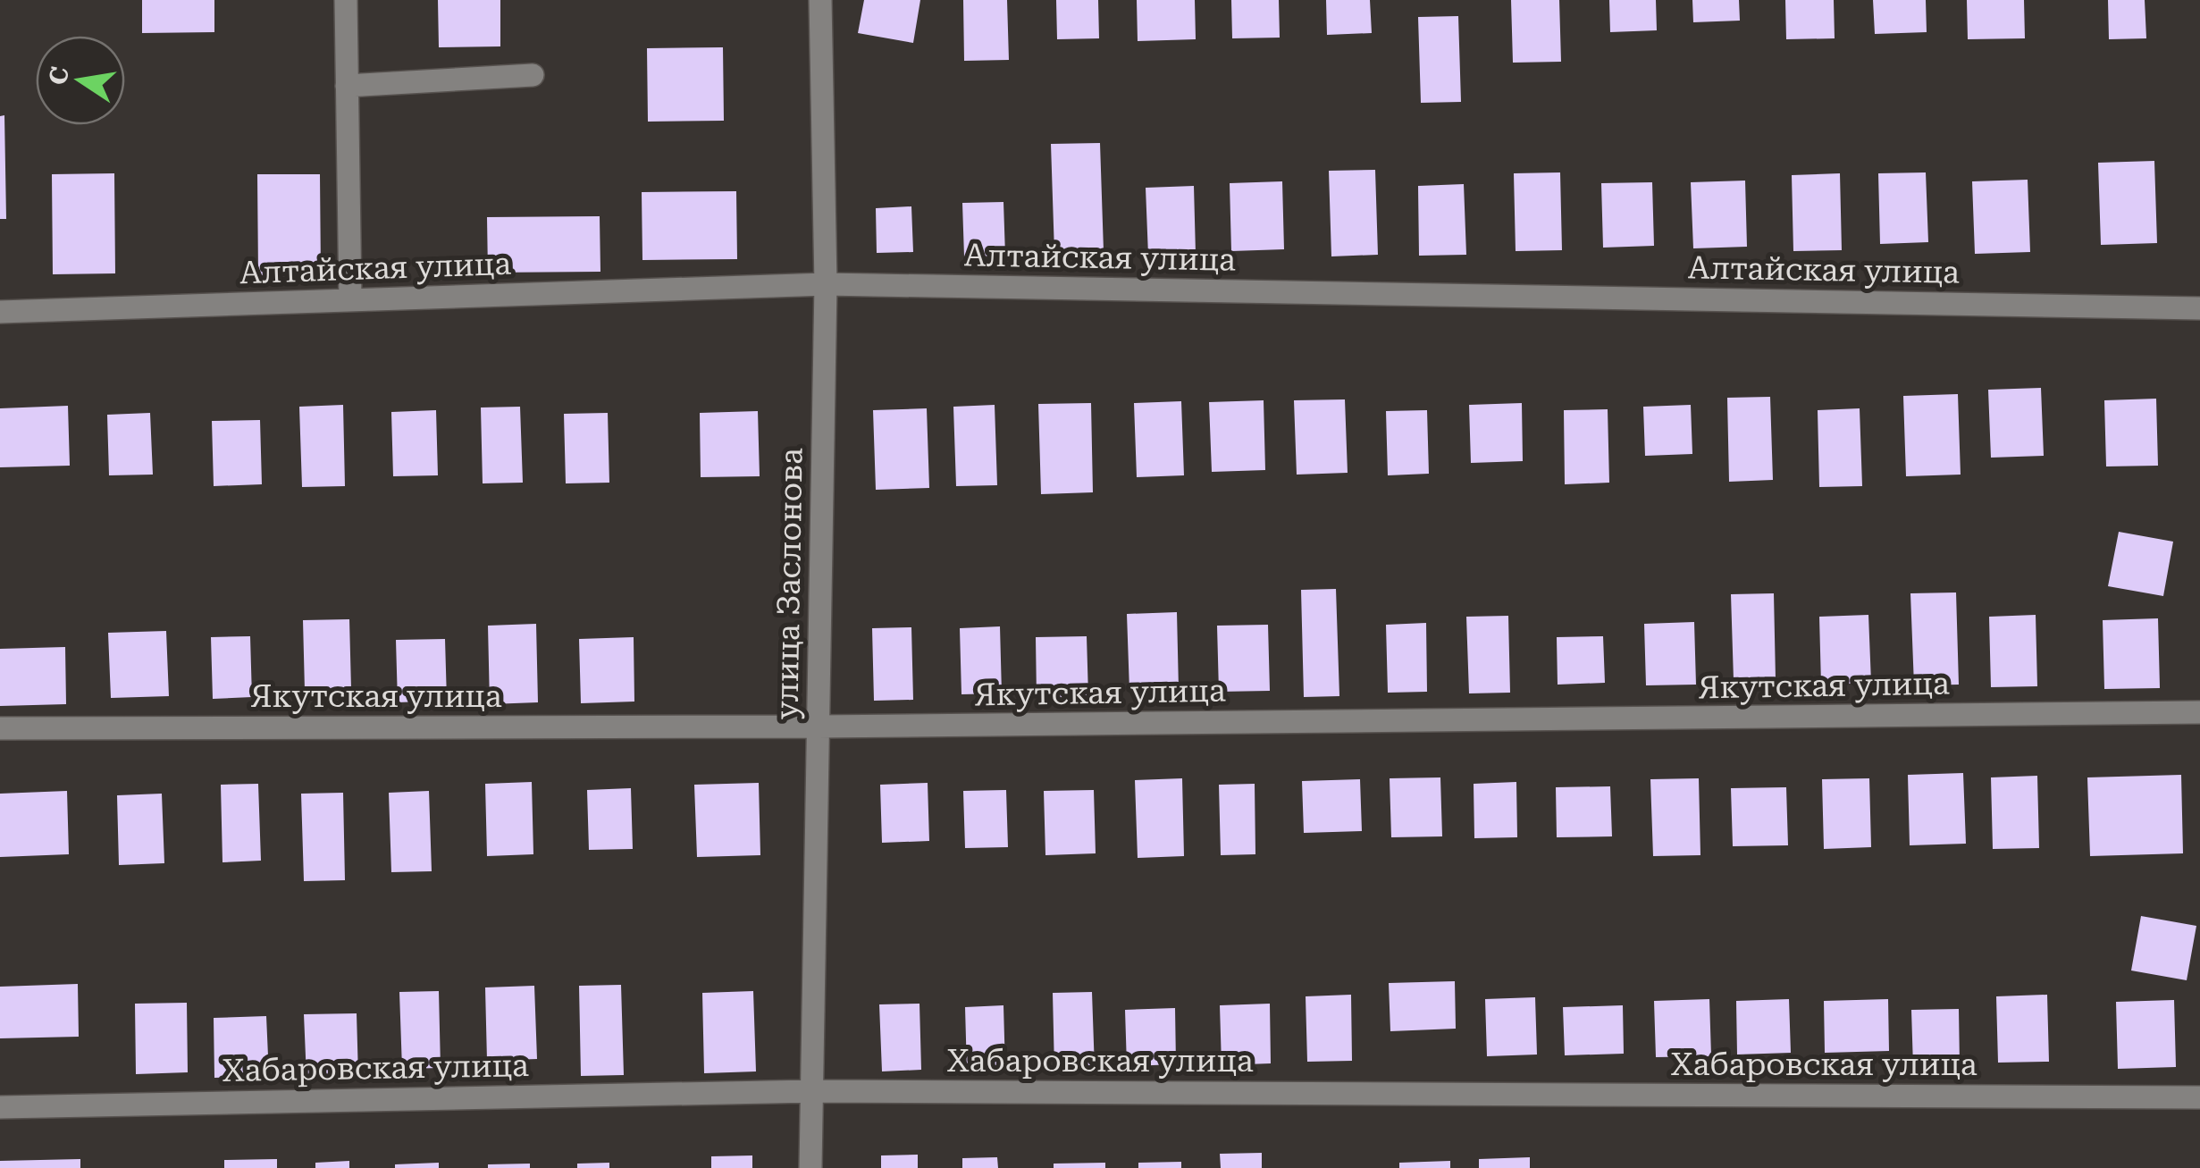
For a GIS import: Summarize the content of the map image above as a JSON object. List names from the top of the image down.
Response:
{
  "streets": {
    "street": [
      "Алтайская улица",
      "улица Заслонова",
      "Якутская улица",
      "Хабаровская улица"
    ]
  },
  "crossings": [
    ["Алтайская улица", "улица Заслонова"],
    ["улица Заслонова", "Якутская улица"],
    ["улица Заслонова", "Хабаровская улица"]
  ],
  "north": "left"
}
